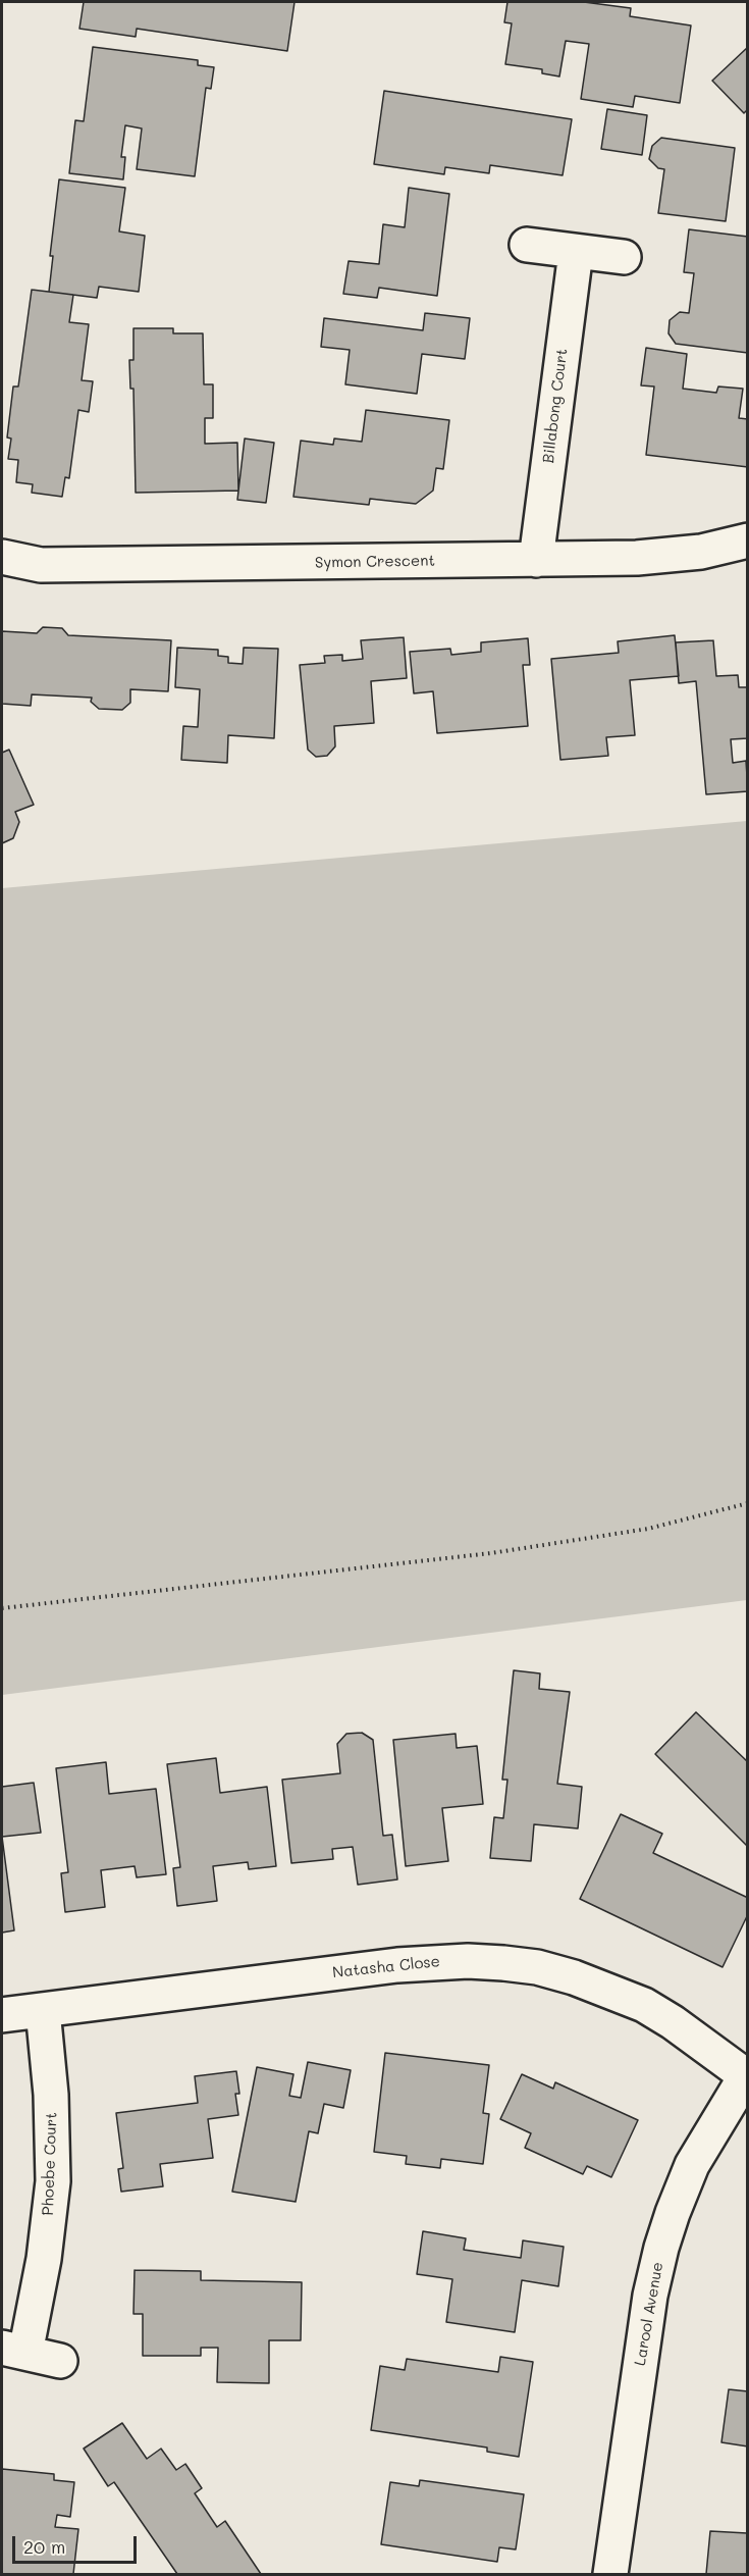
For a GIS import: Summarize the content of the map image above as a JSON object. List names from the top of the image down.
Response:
{
  "streets": {
    "street": [
      "Billabong Court",
      "Symon Crescent",
      "Natasha Close",
      "Phoebe Court",
      "Larool Avenue"
    ]
  },
  "crossings": [
    ["Billabong Court", "Symon Crescent"],
    ["Natasha Close", "Phoebe Court"],
    ["Natasha Close", "Larool Avenue"]
  ],
  "scale_bar": "20 m"
}
